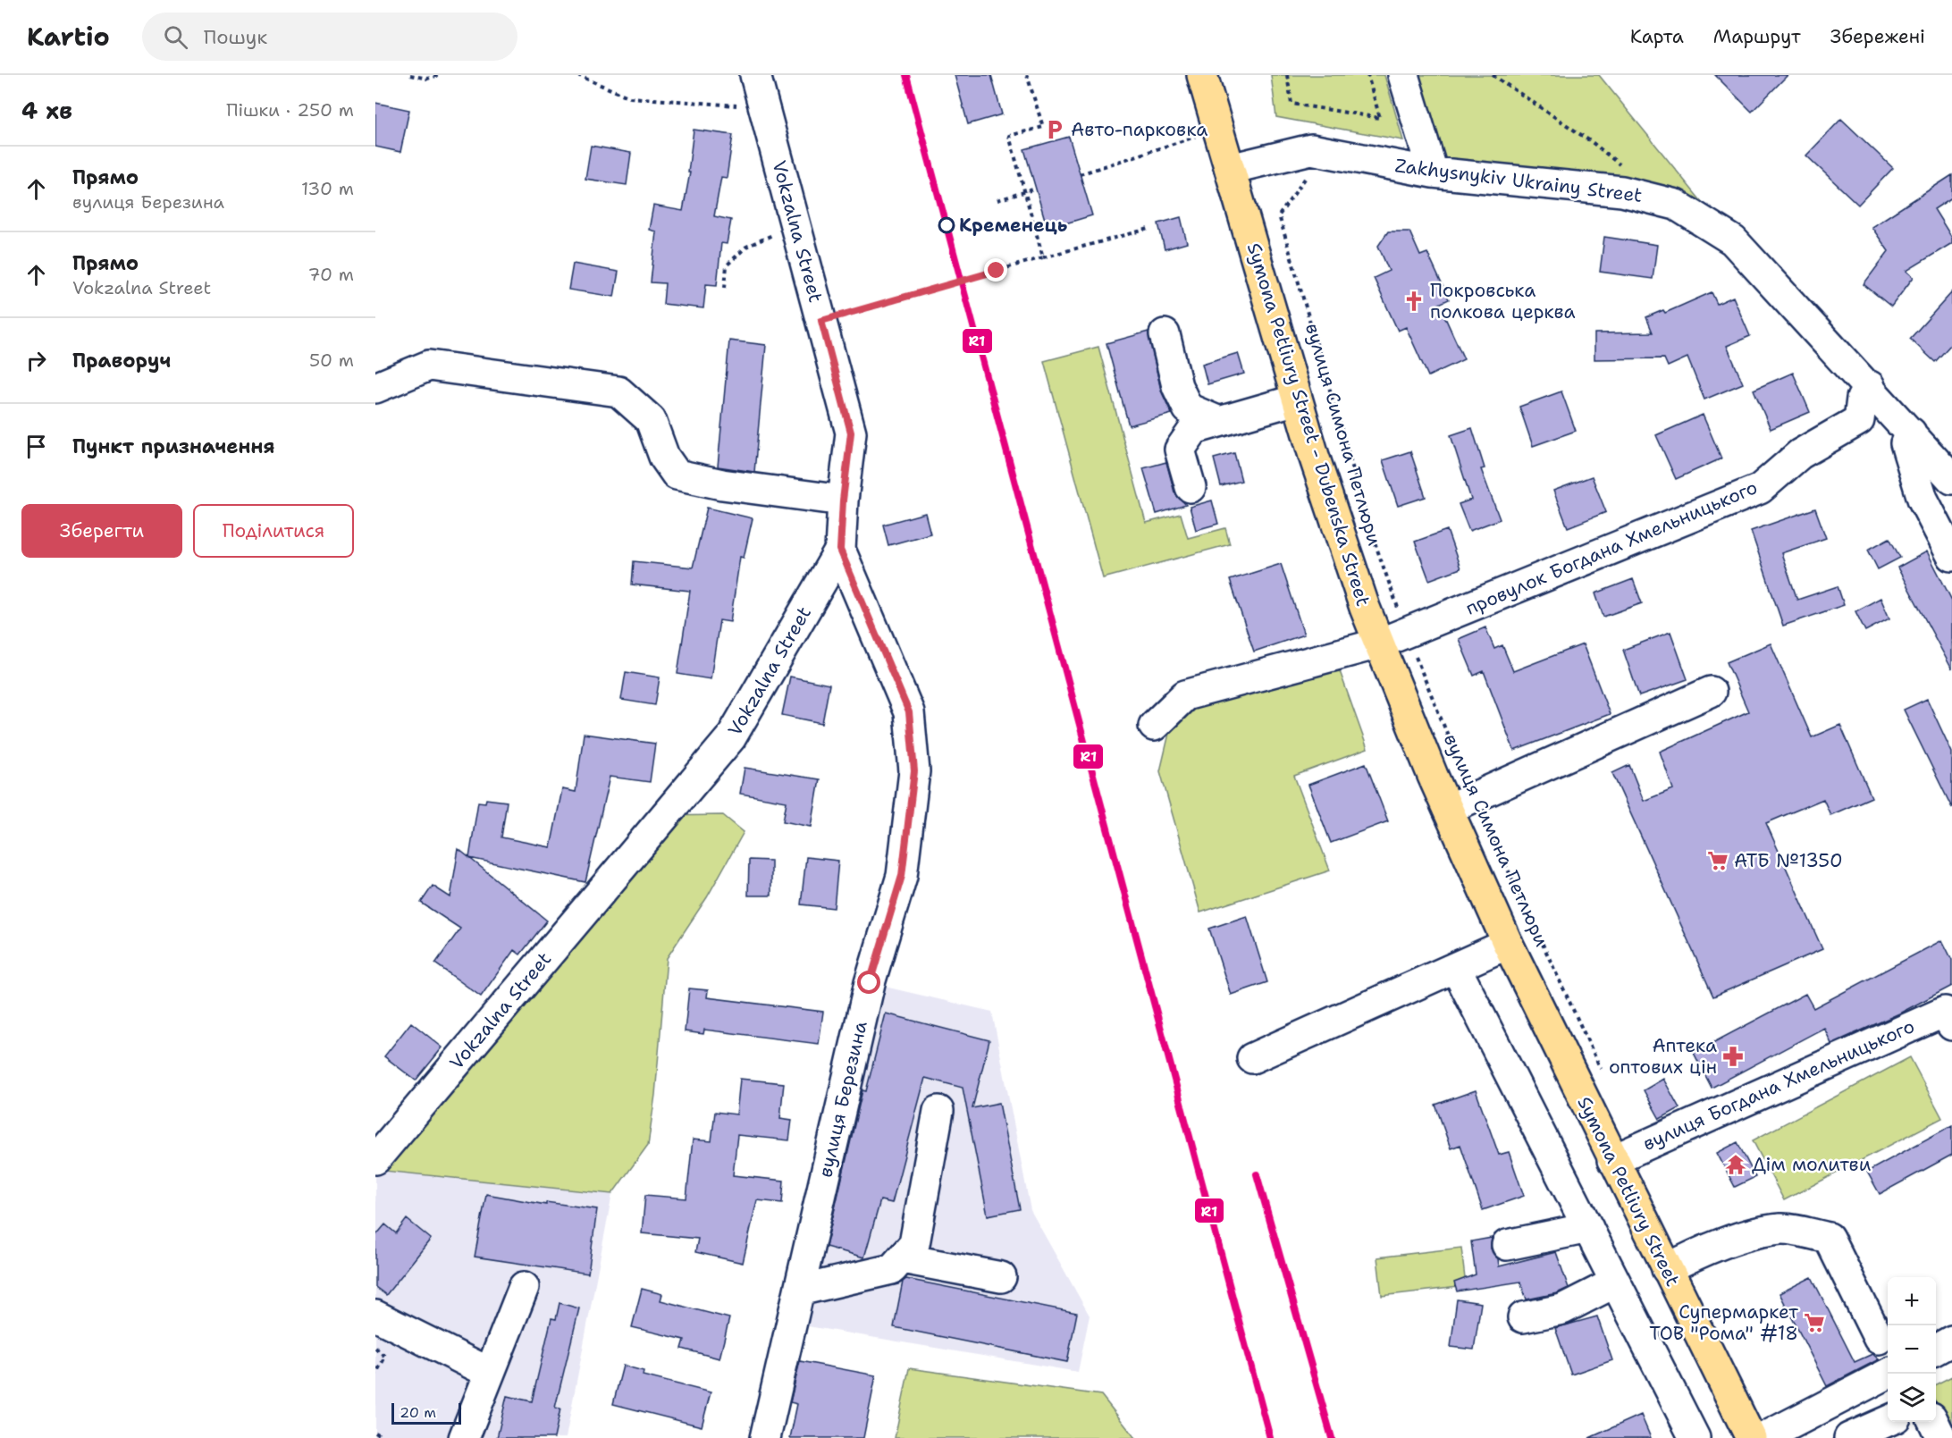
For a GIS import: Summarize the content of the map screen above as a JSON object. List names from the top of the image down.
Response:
{
  "streets": {
    "highway": ["Symona Petliury Street - Dubenska Street", "Symona Petliury Street"],
    "street": [
      "Zakhysnykiv Ukrainy Street",
      "Vokzalna Street",
      "провулок Богдана Хмельницького",
      "вулиця Богдана Хмельницького",
      "вулиця Березина"
    ],
    "path": ["вулиця Симона Петлюри"]
  },
  "crossings": [
    ["Zakhysnykiv Ukrainy Street", "Symona Petliury Street - Dubenska Street"],
    ["Zakhysnykiv Ukrainy Street", "провулок Богдана Хмельницького"],
    ["Vokzalna Street", "вулиця Березина"],
    ["Symona Petliury Street - Dubenska Street", "провулок Богдана Хмельницького"],
    ["Symona Petliury Street - Dubenska Street", "Symona Petliury Street"],
    ["вулиця Симона Петлюри", "провулок Богдана Хмельницького"],
    ["вулиця Богдана Хмельницького", "Symona Petliury Street"]
  ],
  "places": {
    "parking": ["Авто-парковка"],
    "other": ["Кременець"],
    "church": ["Покровська полкова церква"],
    "supermarket": ["АТБ №1350", "Супермаркет ТОВ \"Рома\" #18"],
    "pharmacy": ["Аптека оптових цін"],
    "temple": ["Дім молитви"]
  },
  "lines": ["transit line R1"],
  "scale_bar": "20 m",
  "page": {
    "header": "Kartio",
    "search": "Пошук",
    "nav": ["Карта", "Маршрут", "Збережені"],
    "heading": ["4 хв", "Пішки · 250 m"],
    "list": [
      ["Прямо", "вулиця Березина", "130 m"],
      ["Прямо", "Vokzalna Street", "70 m"],
      ["Праворуч", "50 m"],
      "Пункт призначення"
    ],
    "buttons": ["Зберегти", "Поділитися"],
    "map_buttons": ["+", "−"],
    "scale": "20 m"
  }
}
